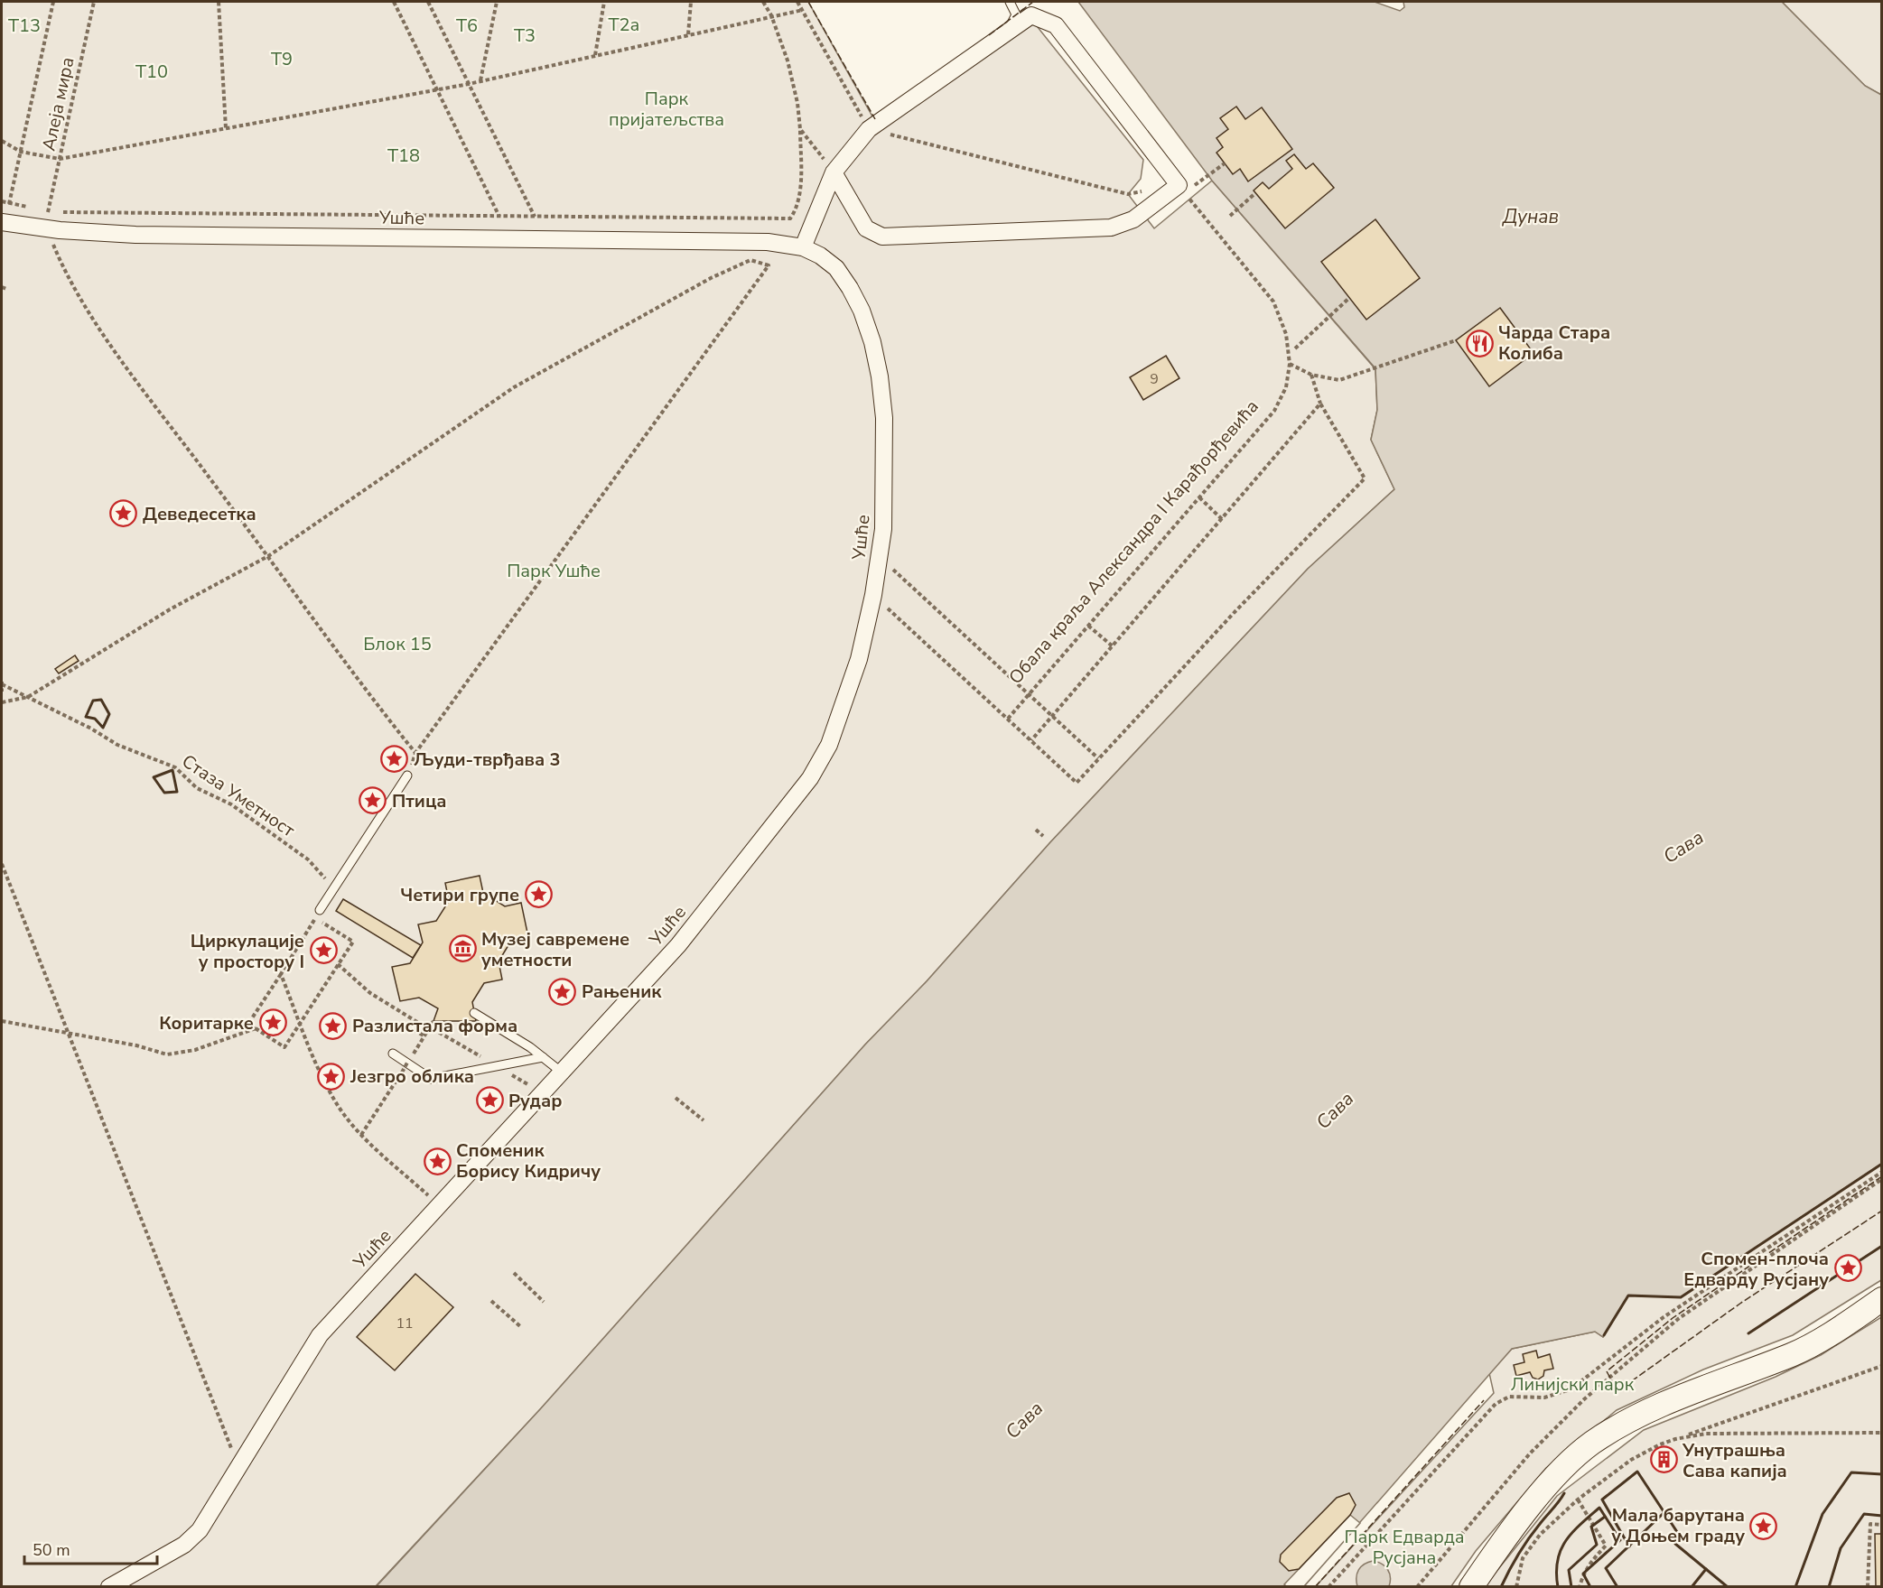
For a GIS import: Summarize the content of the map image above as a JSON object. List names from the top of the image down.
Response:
{
  "streets": {
    "street": ["Ушће"],
    "path": ["Алеја мира", "Обала краља Александра I Карађорђевића", "Стаза Уметност"]
  },
  "crossings": [
    ["Алеја мира", "Ушће"]
  ],
  "water": ["Дунав", "Сава"],
  "parks": [
    "Т2а",
    "Т13",
    "Т6",
    "Т3",
    "Т9",
    "Т10",
    "Парк пријатељства",
    "Т18",
    "Парк Ушће",
    "Блок 15",
    "Линијски парк",
    "Парк Едварда Русјана"
  ],
  "places": {
    "restaurant": ["Чарда Стара Колиба"],
    "place": [
      "Деведесетка",
      "Људи-тврђава 3",
      "Птица",
      "Четири групе",
      "Циркулације у простору I",
      "Рањеник",
      "Коритарке",
      "Разлистала форма",
      "Језгро облика",
      "Рудар",
      "Споменик Борису Кидричу",
      "Спомен-плоча Едварду Русјану",
      "Мала барутана у Доњем граду"
    ],
    "museum": ["Музеј савремене уметности"],
    "building": ["Унутрашња Сава капија"]
  },
  "house_numbers": ["9", "11"],
  "scale_bar": "50 m"
}
